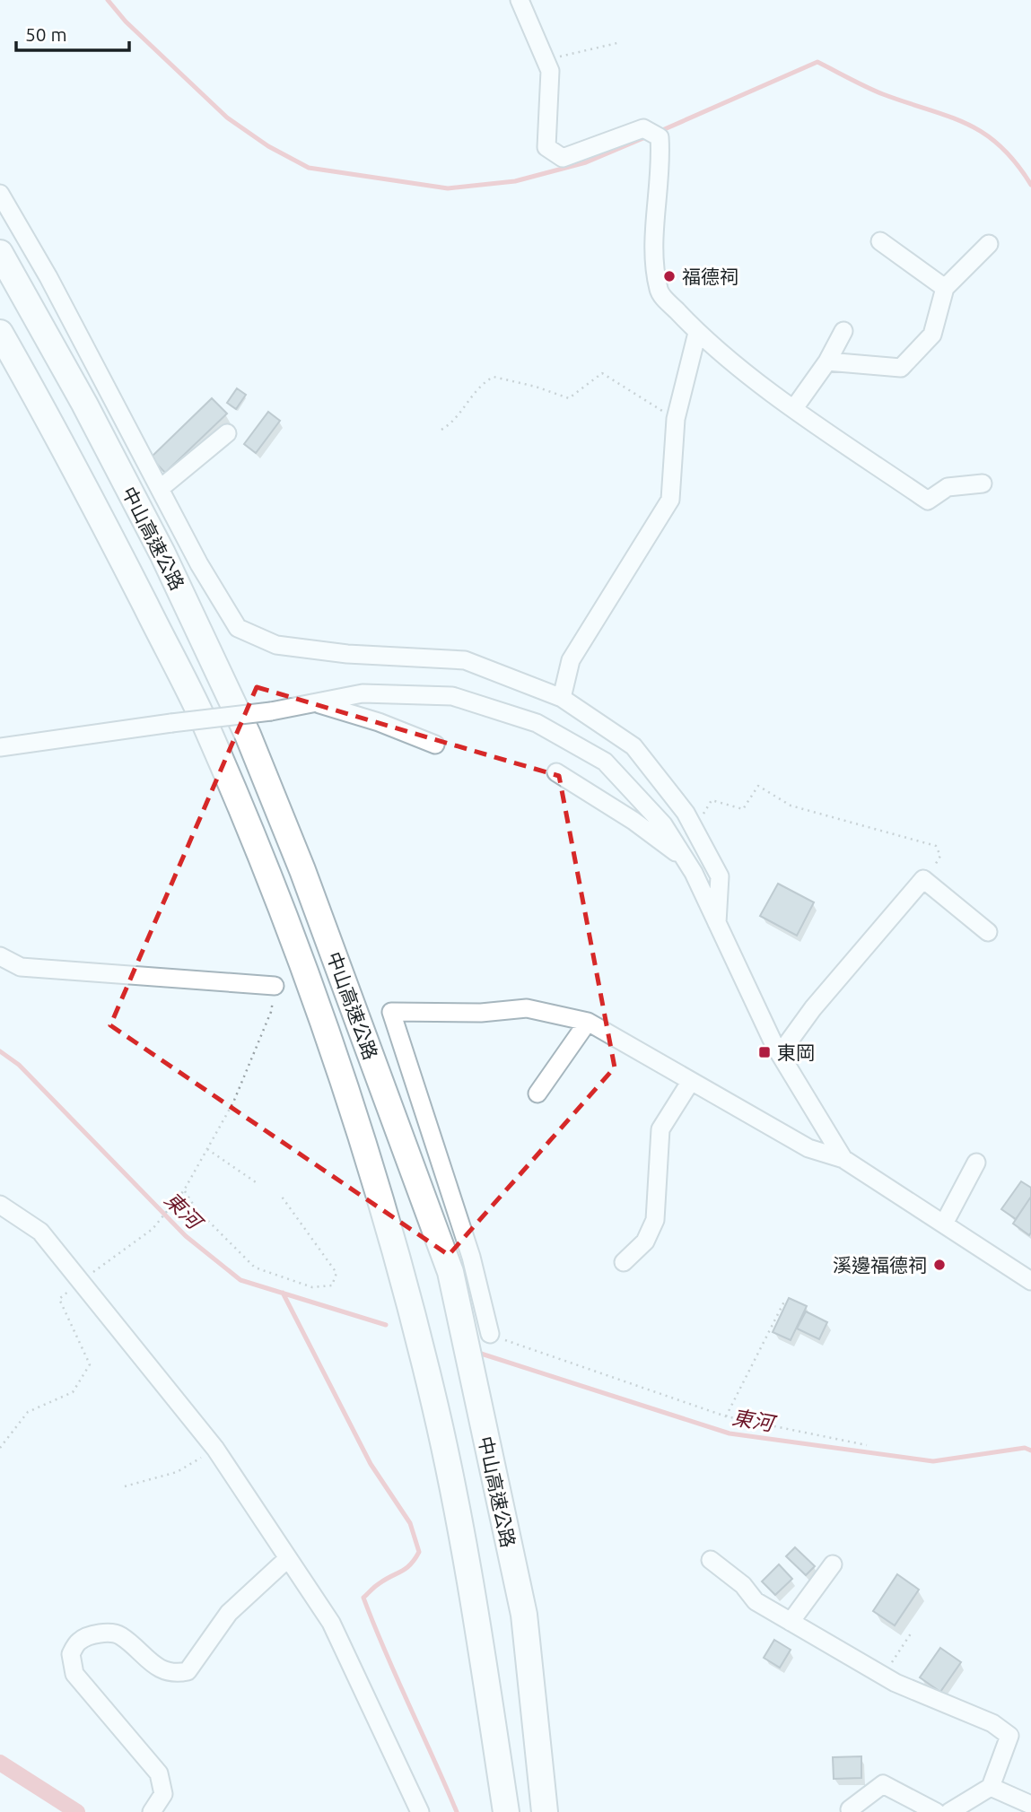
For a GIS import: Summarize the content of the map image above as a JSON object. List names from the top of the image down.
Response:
{
  "streets": {
    "highway": ["中山高速公路"]
  },
  "water": ["東河"],
  "places": {
    "other": ["福德祠", "溪邊福德祠"],
    "transit": ["東岡"]
  },
  "scale_bar": "50 m"
}
